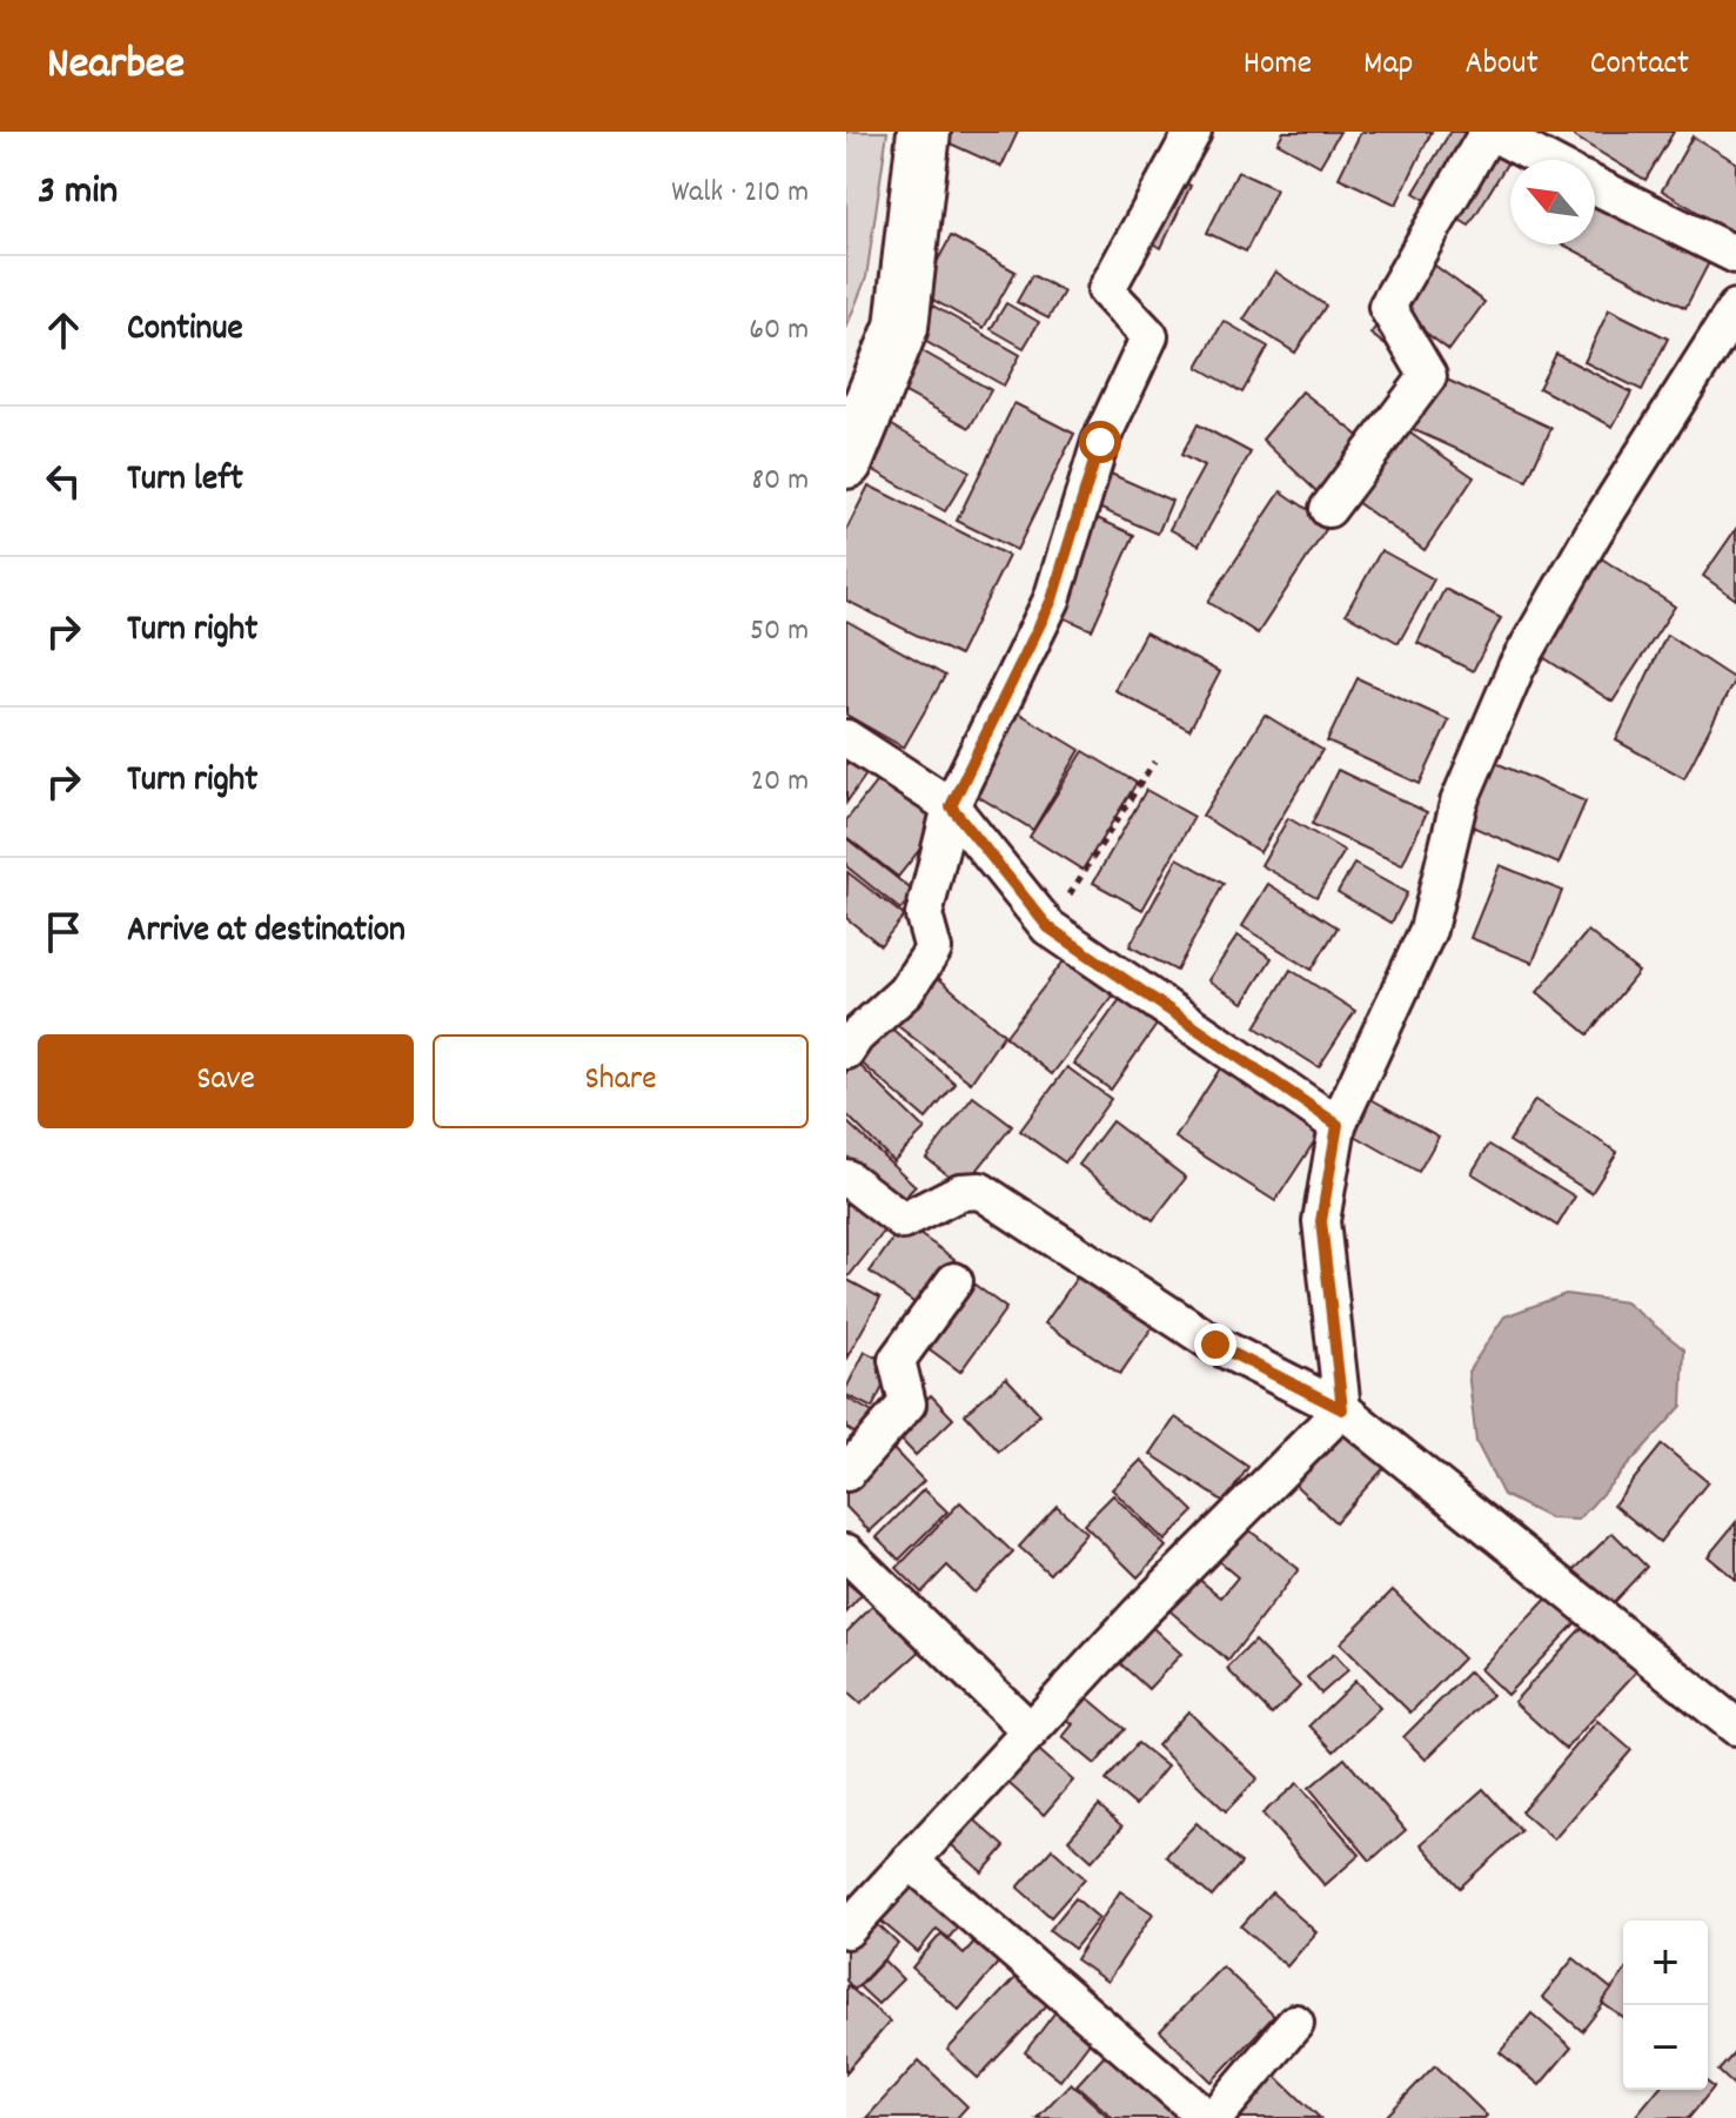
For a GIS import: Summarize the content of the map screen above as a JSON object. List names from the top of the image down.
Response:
{
  "north": "top left",
  "page": {
    "header": "Nearbee",
    "nav": [
      "Home",
      "Map",
      "About",
      "Contact"
    ],
    "heading": ["3 min", "Walk · 210 m"],
    "list": [
      ["Continue", "60 m"],
      ["Turn left", "80 m"],
      ["Turn right", "50 m"],
      ["Turn right", "20 m"],
      "Arrive at destination"
    ],
    "buttons": ["Save", "Share"],
    "map_buttons": ["+", "−"]
  }
}
